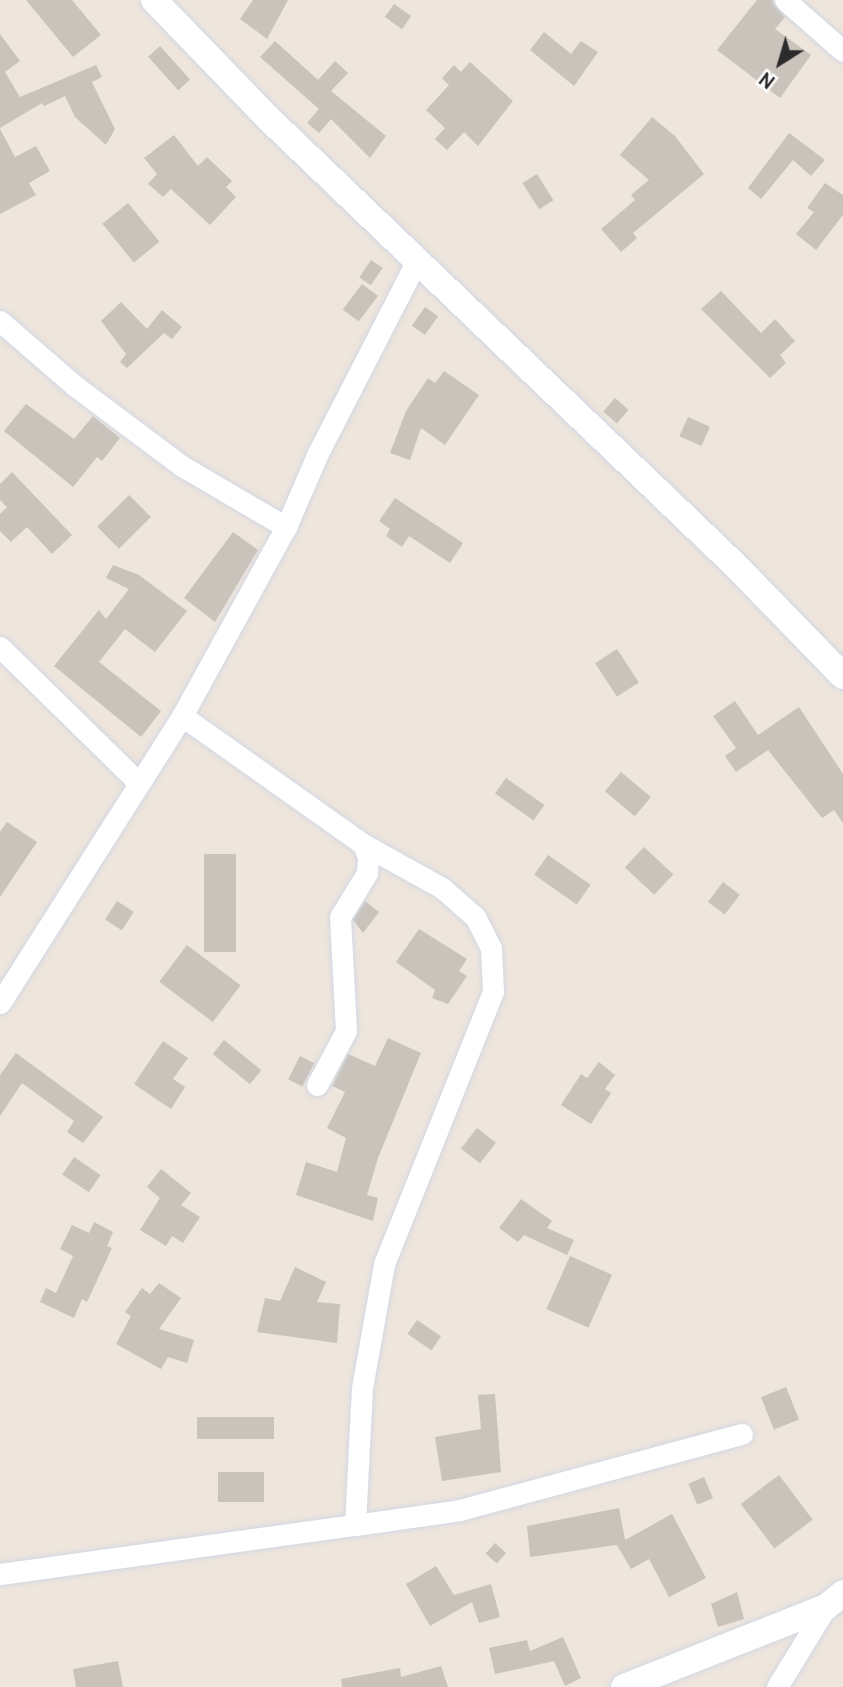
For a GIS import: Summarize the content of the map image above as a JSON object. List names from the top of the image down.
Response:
{
  "north": "bottom left"
}
